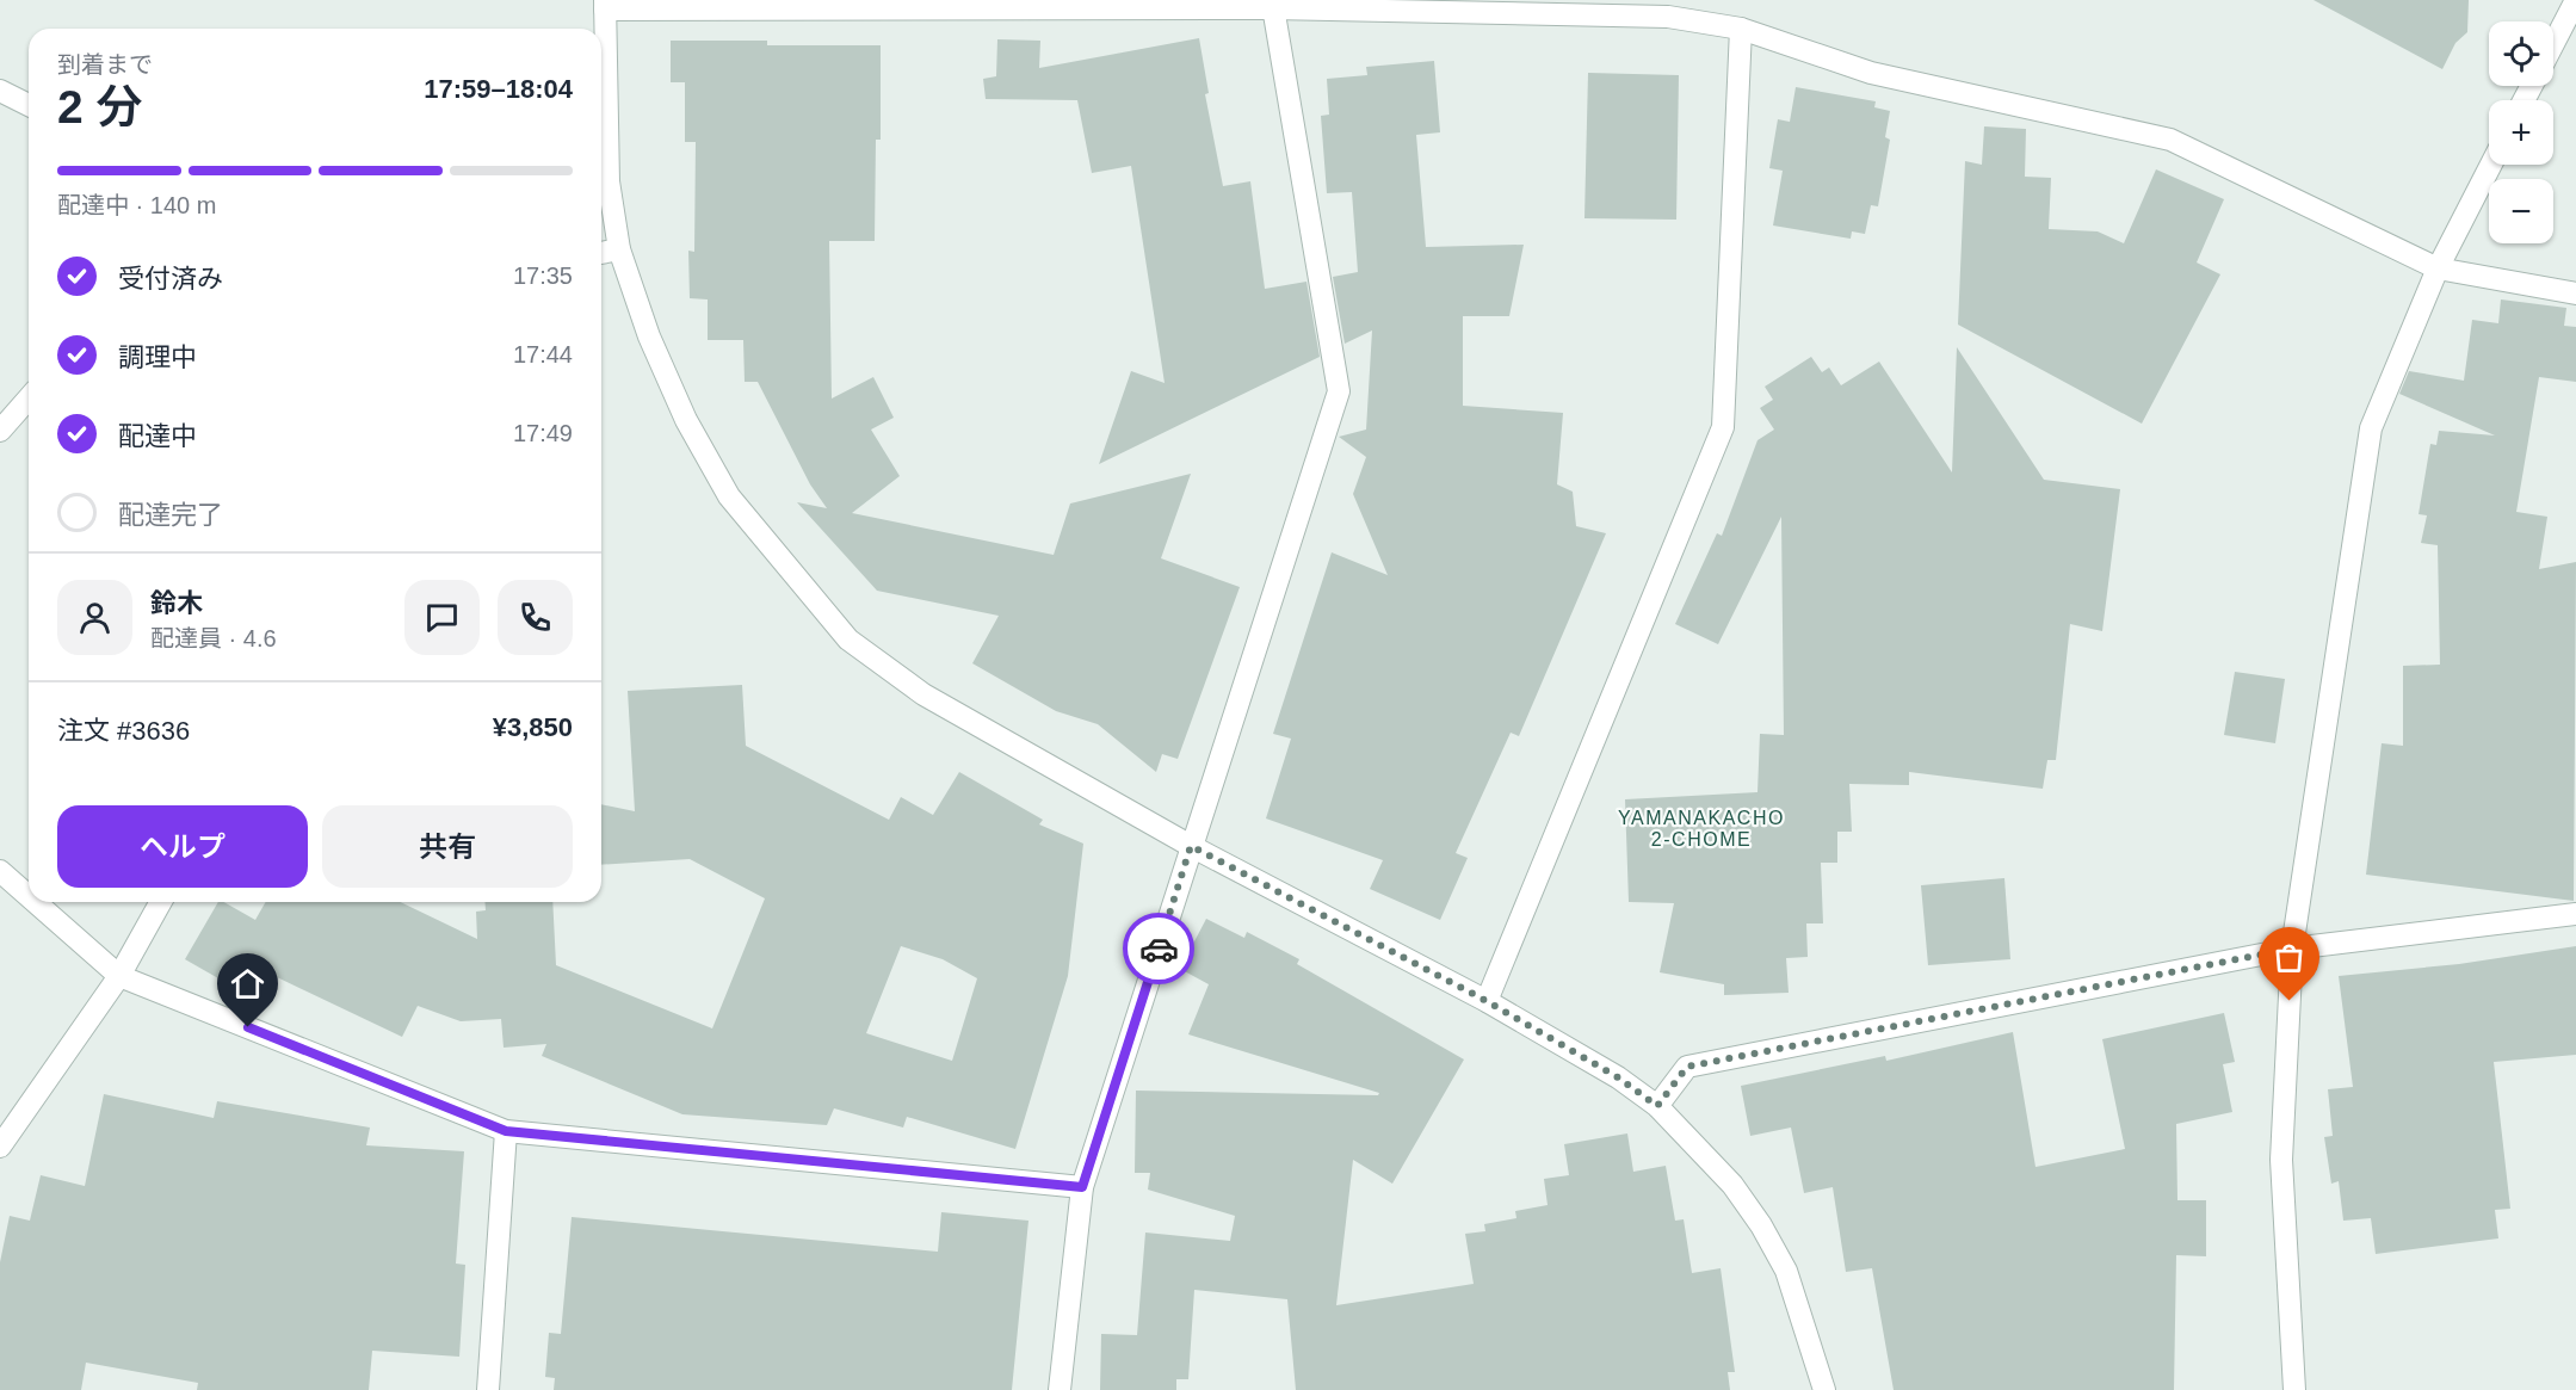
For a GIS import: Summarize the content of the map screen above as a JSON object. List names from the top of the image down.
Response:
{
  "districts": ["YAMANAKACHO 2-CHOME"],
  "page": {
    "map_buttons": ["+", "−"],
    "heading": ["2 分", "到着まで", "17:59–18:04"],
    "panel": [
      "鈴木",
      "配達員 · 4.6",
      "注文 #3636",
      "¥3,850"
    ],
    "bar": "配達中 · 140 m",
    "list": [
      ["受付済み", "17:35"],
      ["調理中", "17:44"],
      ["配達中", "17:49"],
      "配達完了"
    ],
    "buttons": ["ヘルプ", "共有"]
  }
}
